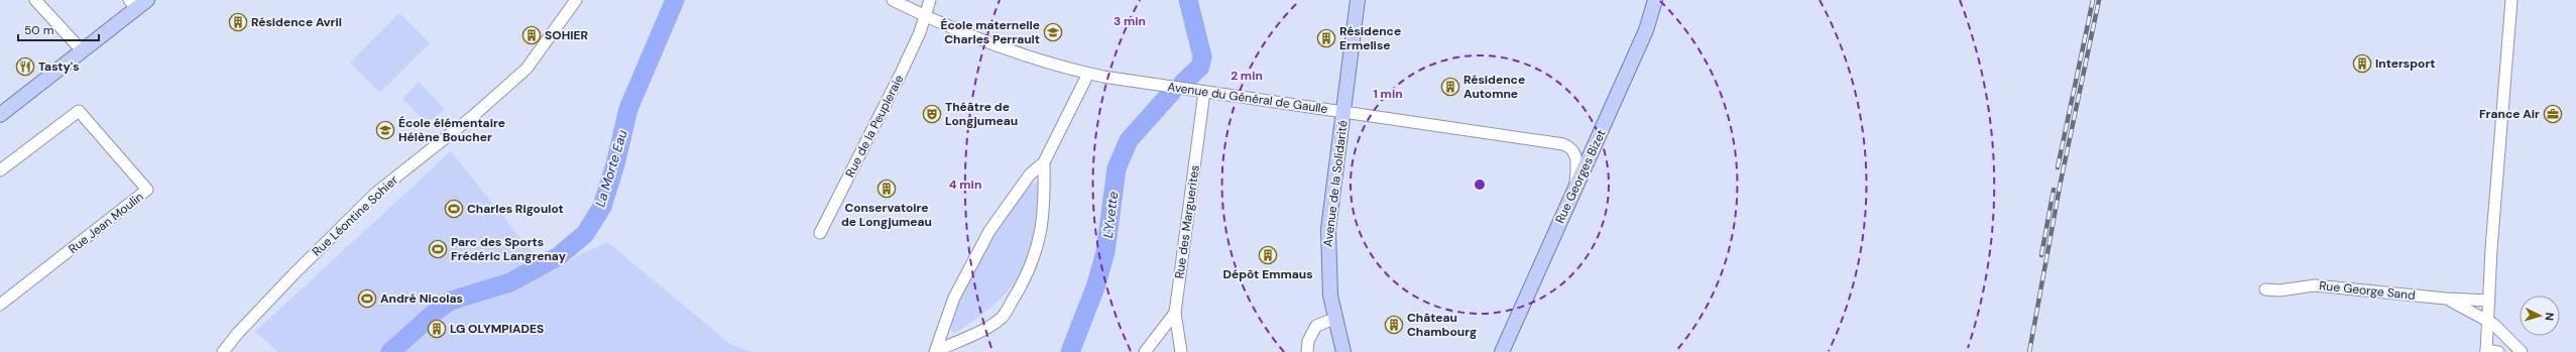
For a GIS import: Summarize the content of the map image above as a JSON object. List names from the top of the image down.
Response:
{
  "streets": {
    "main road": ["Rue Georges Bizet", "Avenue de la Solidarité"],
    "street": [
      "Avenue du Général de Gaulle",
      "Rue de la Peupleraie",
      "Rue Léontine Sohier",
      "Rue des Marguerites",
      "Rue Jean Moulin",
      "Rue George Sand"
    ]
  },
  "crossings": [
    ["Avenue du Général de Gaulle", "Rue de la Peupleraie"],
    ["Avenue du Général de Gaulle", "Rue Georges Bizet"],
    ["Avenue du Général de Gaulle", "Avenue de la Solidarité"],
    ["Avenue du Général de Gaulle", "Rue des Marguerites"]
  ],
  "water": ["La Morte Eau", "L'Yvette"],
  "places": {
    "building": [
      "Résidence Avril",
      "SOHIER",
      "Résidence Ermelise",
      "Intersport",
      "Résidence Automne",
      "Conservatoire de Longjumeau",
      "Dépôt Emmaus",
      "Château Chambourg",
      "LG OLYMPIADES"
    ],
    "school or university": ["École maternelle Charles Perrault", "École élémentaire Hélène Boucher"],
    "restaurant": ["Tasty's"],
    "theatre": ["Théâtre de Longjumeau"],
    "office": ["France Air"],
    "sports": ["Charles Rigoulot", "Parc des Sports Frédéric Langrenay", "André Nicolas"]
  },
  "scale_bar": "50 m",
  "north": "right",
  "rings": [
    "3 min",
    "2 min",
    "1 min",
    "4 min"
  ]
}
